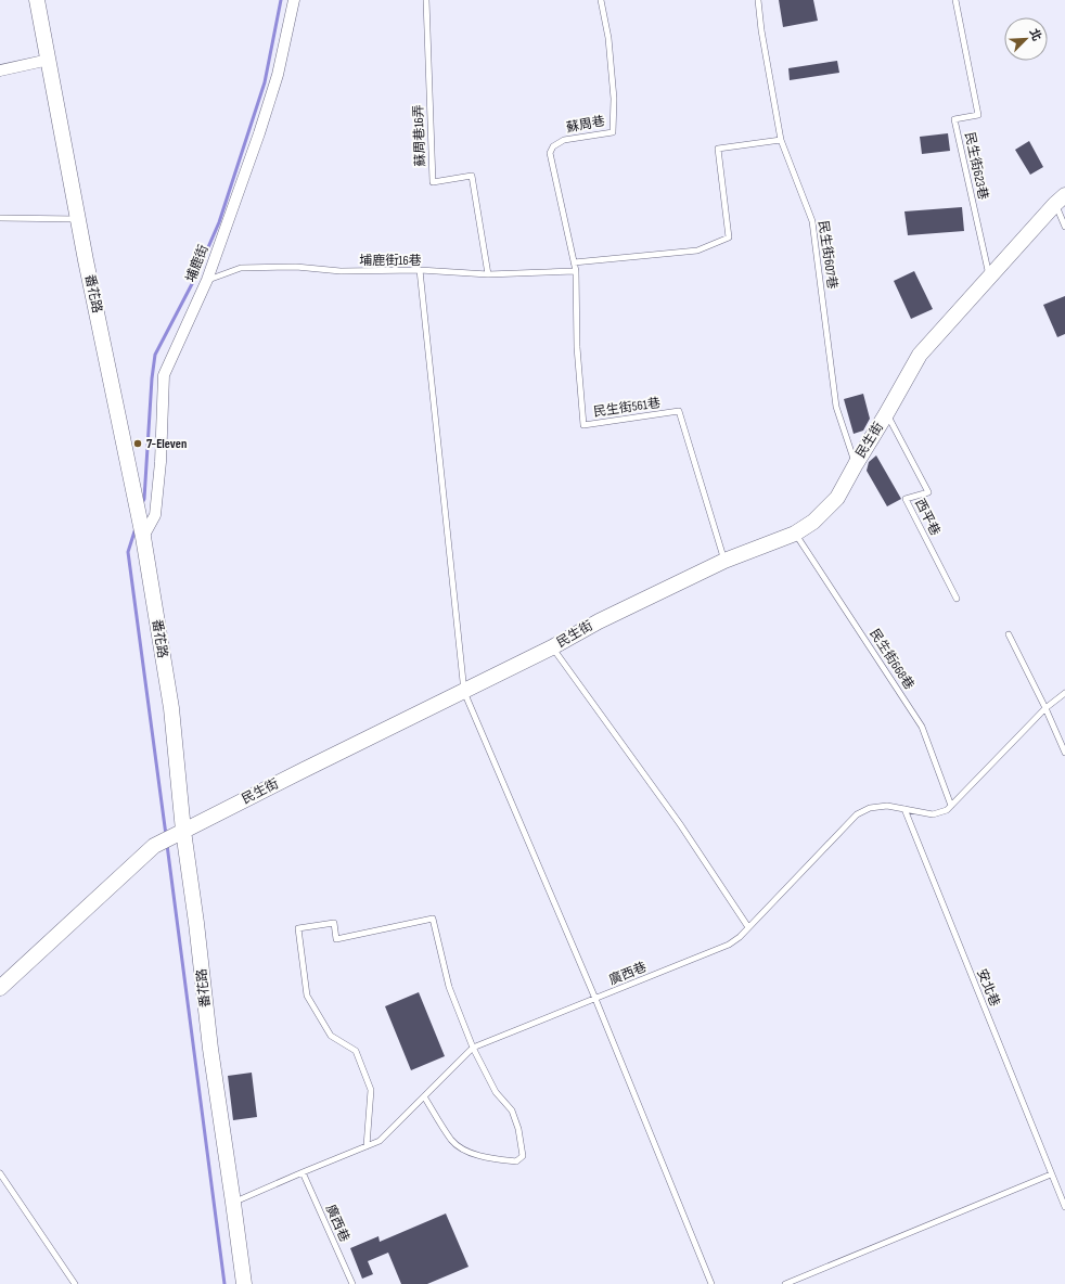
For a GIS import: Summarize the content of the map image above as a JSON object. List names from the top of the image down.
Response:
{
  "streets": {
    "street": ["埔鹿街", "番花路", "民生街"],
    "lane": [
      "蘇周巷",
      "蘇周巷16弄",
      "民生街623巷",
      "民生街607巷",
      "埔鹿街16巷",
      "民生街561巷",
      "西平巷",
      "民生街668巷",
      "廣西巷",
      "安北巷"
    ]
  },
  "crossings": [
    ["蘇周巷", "民生街561巷"],
    ["蘇周巷16弄", "埔鹿街16巷"],
    ["民生街623巷", "民生街"],
    ["民生街607巷", "民生街"],
    ["埔鹿街16巷", "埔鹿街"],
    ["埔鹿街16巷", "民生街561巷"],
    ["埔鹿街", "番花路"],
    ["番花路", "民生街"],
    ["番花路", "廣西巷"],
    ["民生街561巷", "民生街"],
    ["民生街", "西平巷"],
    ["民生街", "民生街668巷"],
    ["民生街668巷", "廣西巷"],
    ["廣西巷", "安北巷"]
  ],
  "places": ["7-Eleven"],
  "north": "top right"
}
